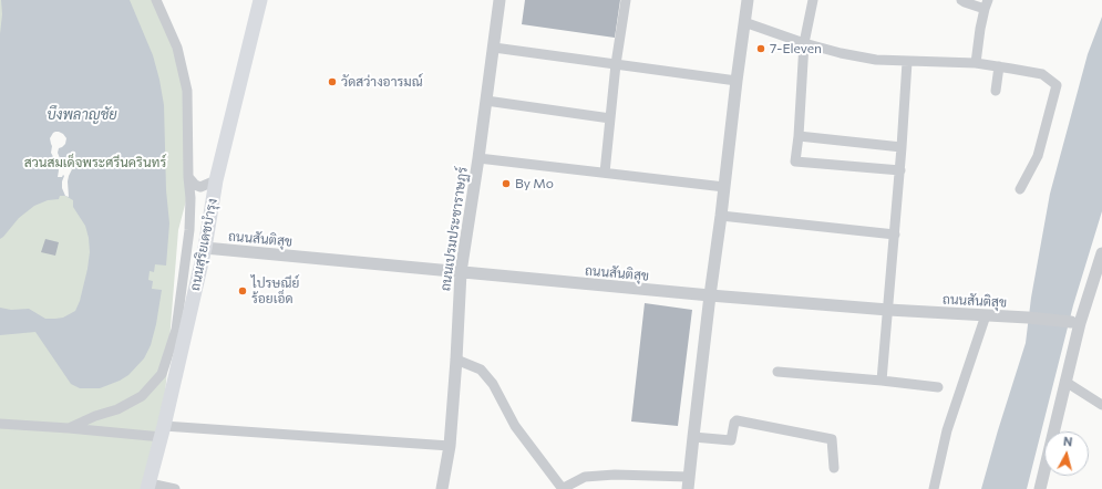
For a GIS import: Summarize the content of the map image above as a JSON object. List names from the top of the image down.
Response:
{
  "streets": {
    "main road": ["ถนนสุริยเดชบำรุง"],
    "street": ["ถนนเปรมประชาราษฏร์", "ถนนสันติสุข"]
  },
  "crossings": [
    ["ถนนเปรมประชาราษฏร์", "ถนนสันติสุข"],
    ["ถนนสันติสุข", "ถนนสุริยเดชบำรุง"]
  ],
  "water": ["บึงพลาญชัย"],
  "parks": ["สวนสมเด็จพระศรีนครินทร์"],
  "places": [
    "7-Eleven",
    "วัดสว่างอารมณ์",
    "By Mo",
    "ไปรษณีย์ ร้อยเอ็ด"
  ],
  "north": "top"
}
